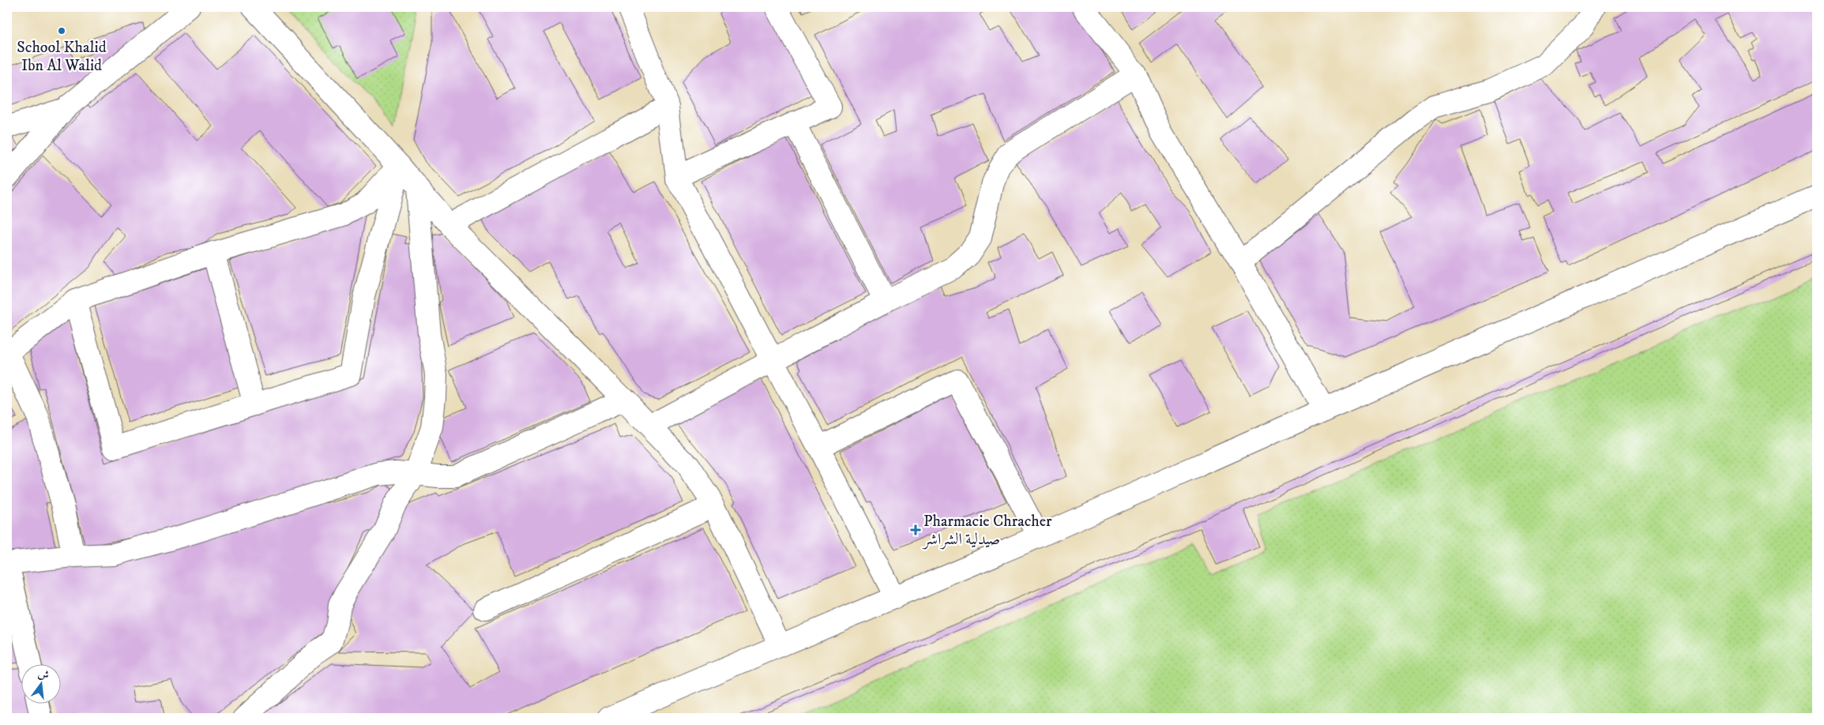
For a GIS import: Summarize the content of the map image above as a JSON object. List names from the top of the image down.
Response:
{
  "places": {
    "other": ["School Khalid Ibn Al Walid"],
    "health": ["Pharmacie Chracher صيدلية الشراشر"]
  },
  "north": "top"
}
